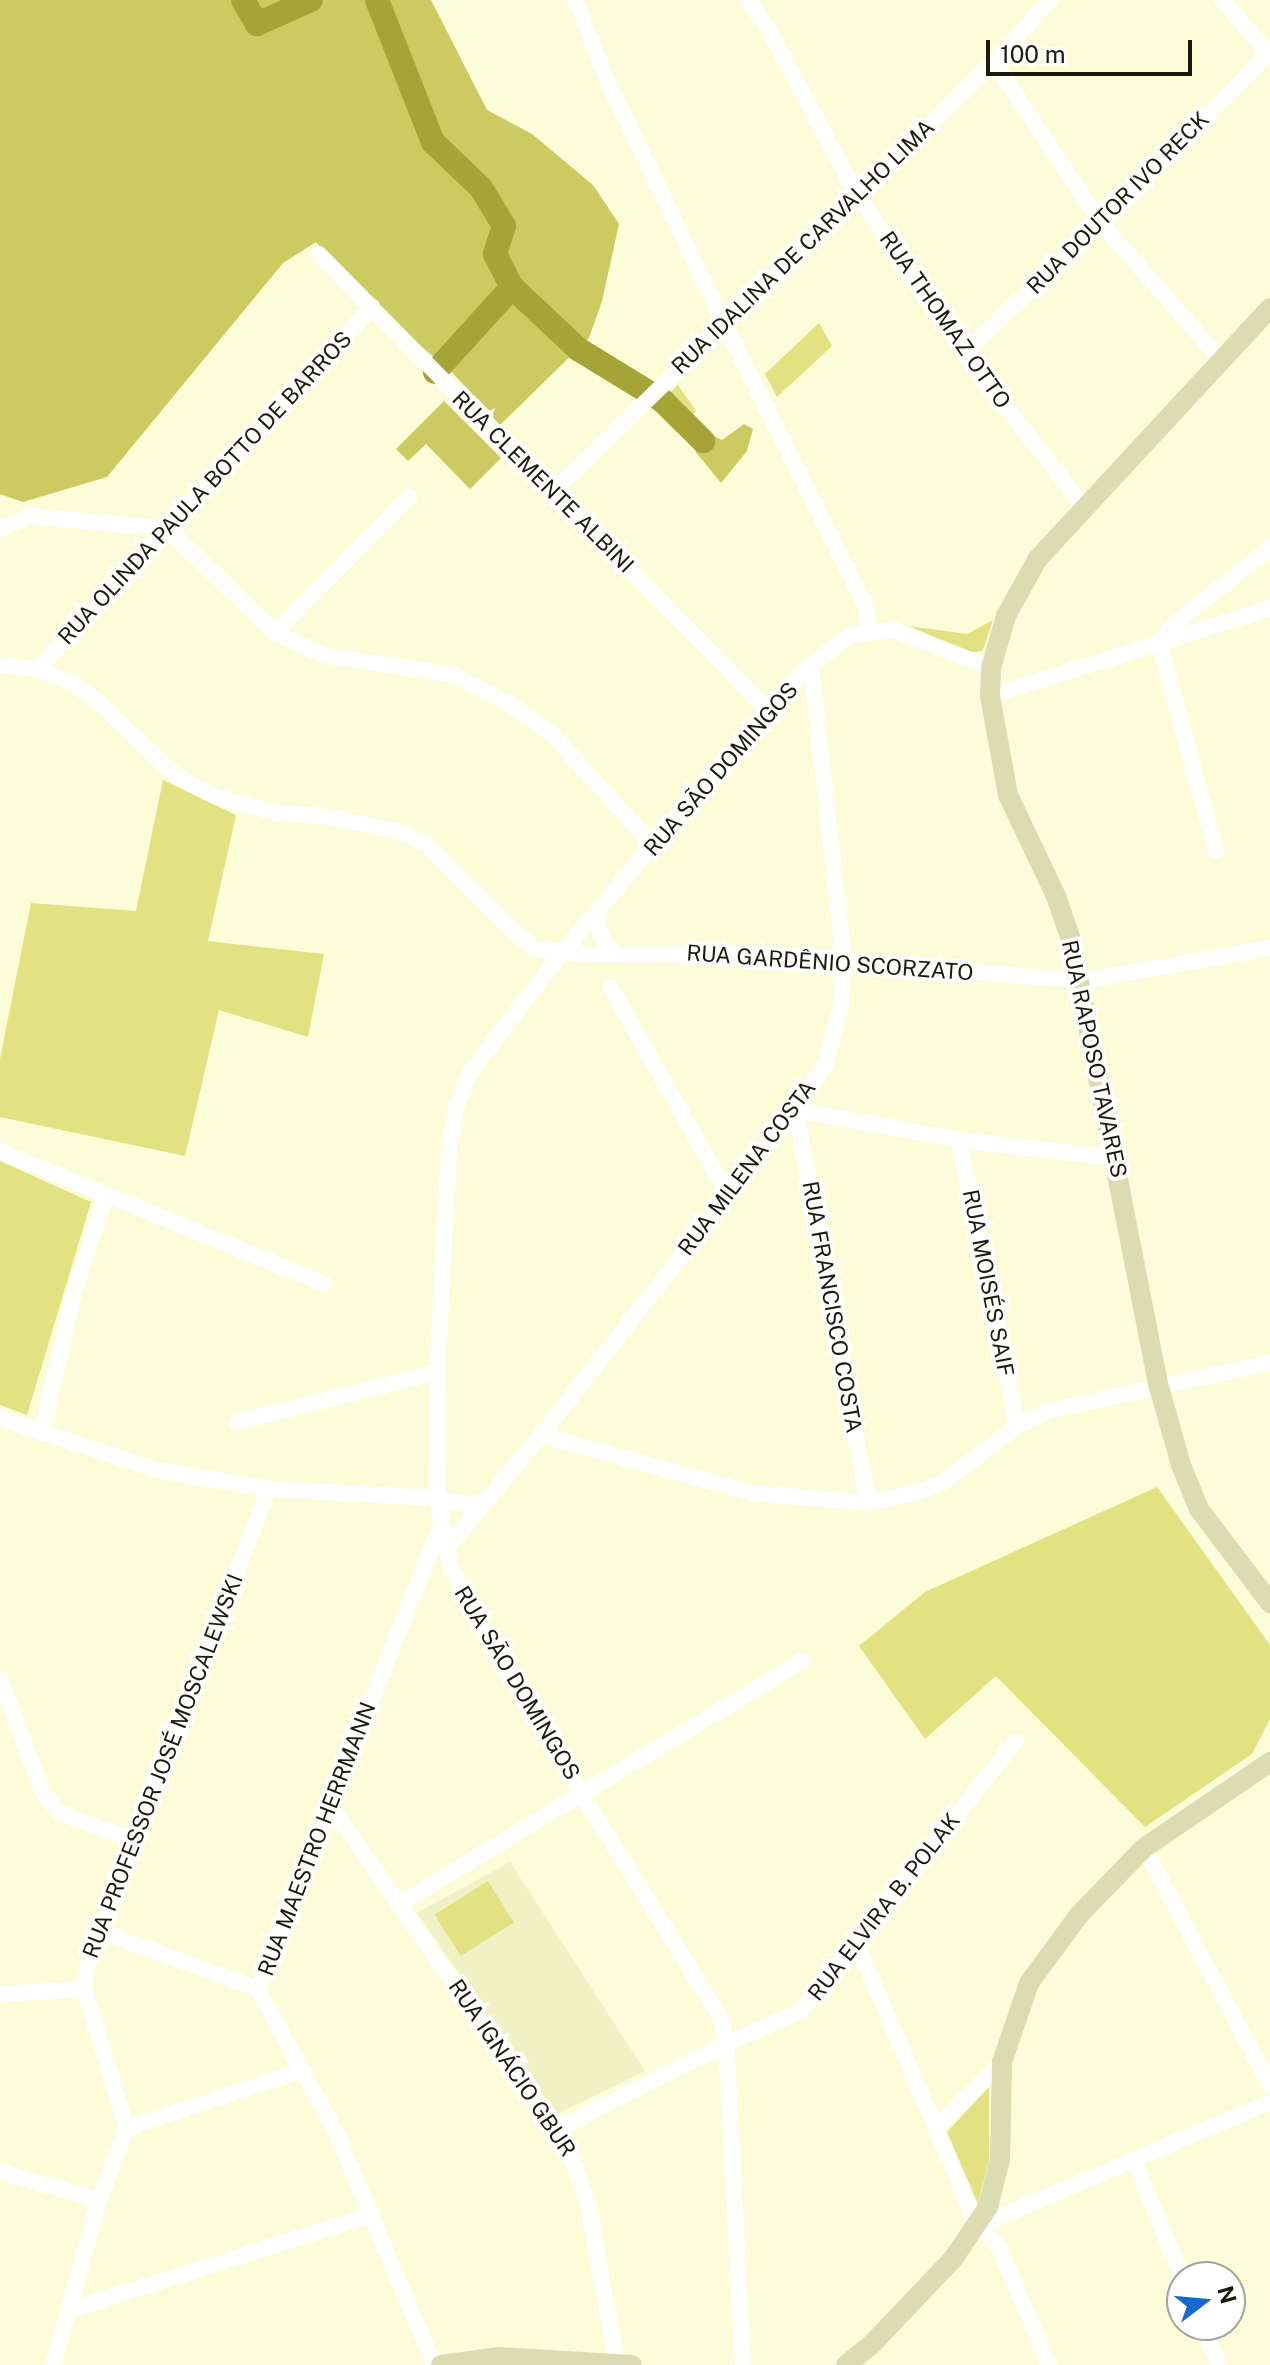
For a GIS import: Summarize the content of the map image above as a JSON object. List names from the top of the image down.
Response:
{
  "streets": {
    "main road": ["RUA RAPOSO TAVARES"],
    "street": [
      "RUA DOUTOR IVO RECK",
      "RUA IDALINA DE CARVALHO LIMA",
      "RUA THOMAZ OTTO",
      "RUA CLEMENTE ALBINI",
      "RUA OLINDA PAULA BOTTO DE BARROS",
      "RUA SÃO DOMINGOS",
      "RUA GARDÊNIO SCORZATO",
      "RUA MILENA COSTA",
      "RUA MOISÉS SAIF",
      "RUA FRANCISCO COSTA",
      "RUA PROFESSOR JOSÉ MOSCALEWSKI",
      "RUA MAESTRO HERRMANN",
      "RUA ELVIRA B. POLAK",
      "RUA IGNÁCIO GBUR"
    ]
  },
  "crossings": [
    ["RUA DOUTOR IVO RECK", "RUA THOMAZ OTTO"],
    ["RUA IDALINA DE CARVALHO LIMA", "RUA THOMAZ OTTO"],
    ["RUA IDALINA DE CARVALHO LIMA", "RUA CLEMENTE ALBINI"],
    ["RUA THOMAZ OTTO", "RUA RAPOSO TAVARES"],
    ["RUA CLEMENTE ALBINI", "RUA OLINDA PAULA BOTTO DE BARROS"],
    ["RUA CLEMENTE ALBINI", "RUA SÃO DOMINGOS"],
    ["RUA OLINDA PAULA BOTTO DE BARROS", "RUA GARDÊNIO SCORZATO"],
    ["RUA SÃO DOMINGOS", "RUA GARDÊNIO SCORZATO"],
    ["RUA SÃO DOMINGOS", "RUA MILENA COSTA"],
    ["RUA SÃO DOMINGOS", "RUA MAESTRO HERRMANN"],
    ["RUA SÃO DOMINGOS", "RUA ELVIRA B. POLAK"],
    ["RUA GARDÊNIO SCORZATO", "RUA RAPOSO TAVARES"],
    ["RUA GARDÊNIO SCORZATO", "RUA MILENA COSTA"],
    ["RUA MILENA COSTA", "RUA FRANCISCO COSTA"],
    ["RUA MAESTRO HERRMANN", "RUA IGNÁCIO GBUR"],
    ["RUA ELVIRA B. POLAK", "RUA IGNÁCIO GBUR"]
  ],
  "scale_bar": "100 m",
  "north": "right"
}
